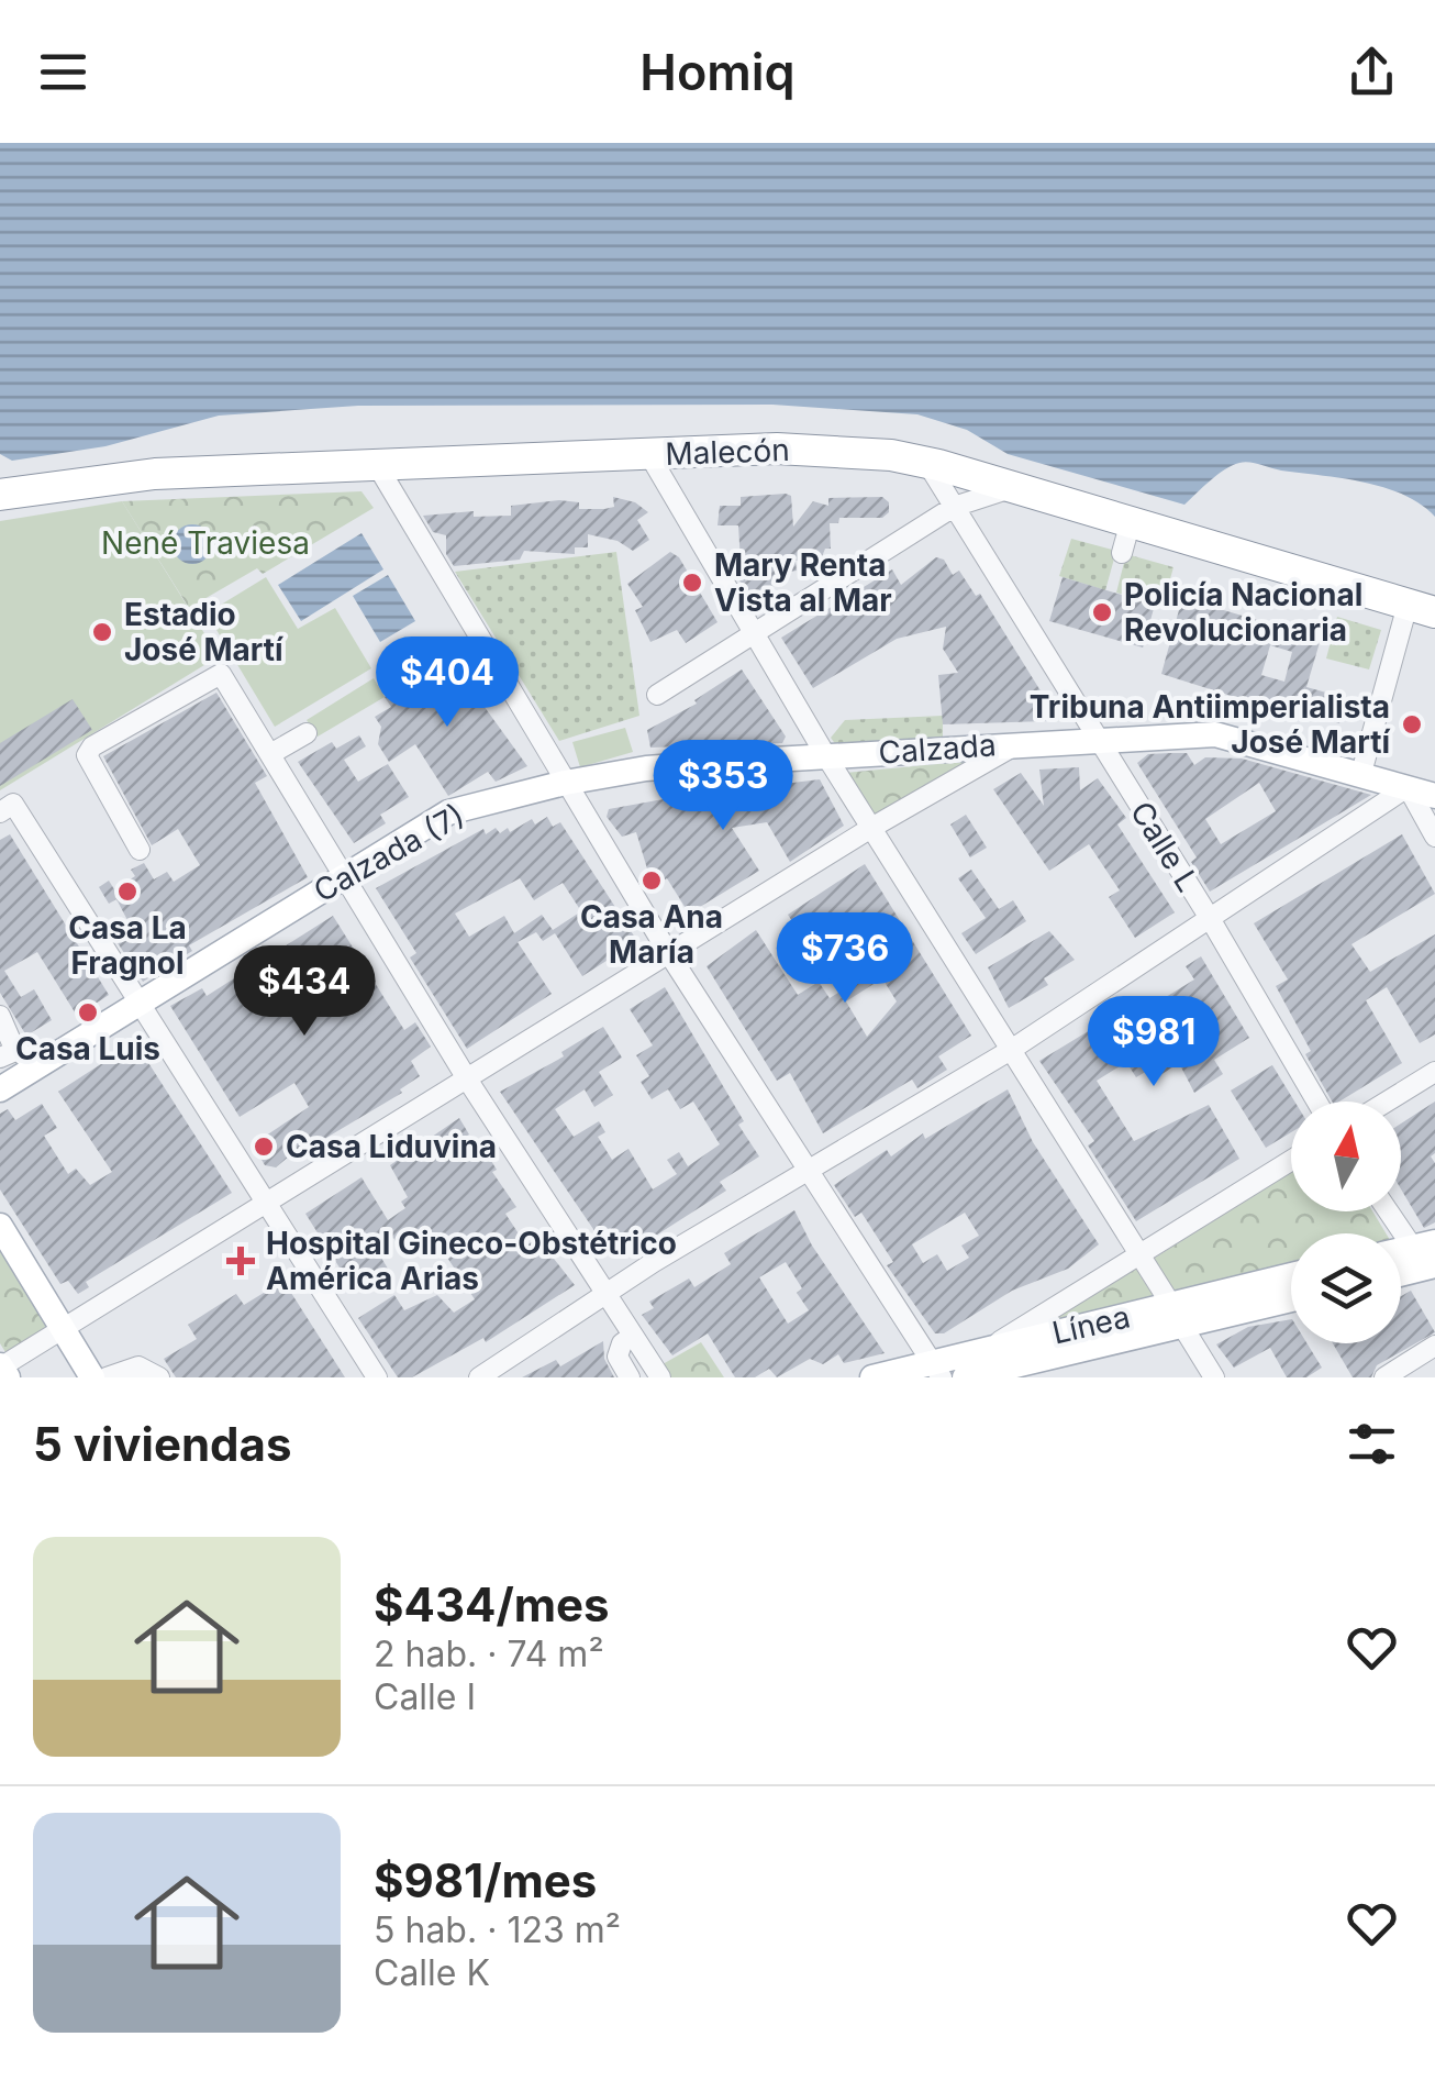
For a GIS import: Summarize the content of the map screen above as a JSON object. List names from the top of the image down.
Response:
{
  "streets": {
    "highway": ["Malecón"],
    "main road": ["Calzada", "Calzada (7)", "Línea"],
    "street": ["Calle L"]
  },
  "crossings": [
    ["Malecón", "Calle L"],
    ["Calzada", "Calle L"],
    ["Calzada", "Calzada (7)"]
  ],
  "parks": ["Nené Traviesa"],
  "places": {
    "other": [
      "Mary Renta Vista al Mar",
      "Policía Nacional Revolucionaria",
      "Estadio José Martí",
      "Tribuna Antiimperialista José Martí",
      "Casa Ana María",
      "Casa La Fragnol",
      "Casa Luis",
      "Casa Liduvina"
    ],
    "health": ["Hospital Gineco-Obstétrico América Arias"]
  },
  "north": "top",
  "page": {
    "header": "Homiq",
    "price": [
      "$404",
      "$353",
      "$736",
      "$434",
      "$981"
    ],
    "heading": "5 viviendas",
    "list": [
      {
        "name": "$434/mes",
        "note": "2 hab. · 74 m² · Calle I"
      },
      {
        "name": "$981/mes",
        "note": "5 hab. · 123 m² · Calle K"
      }
    ]
  }
}
